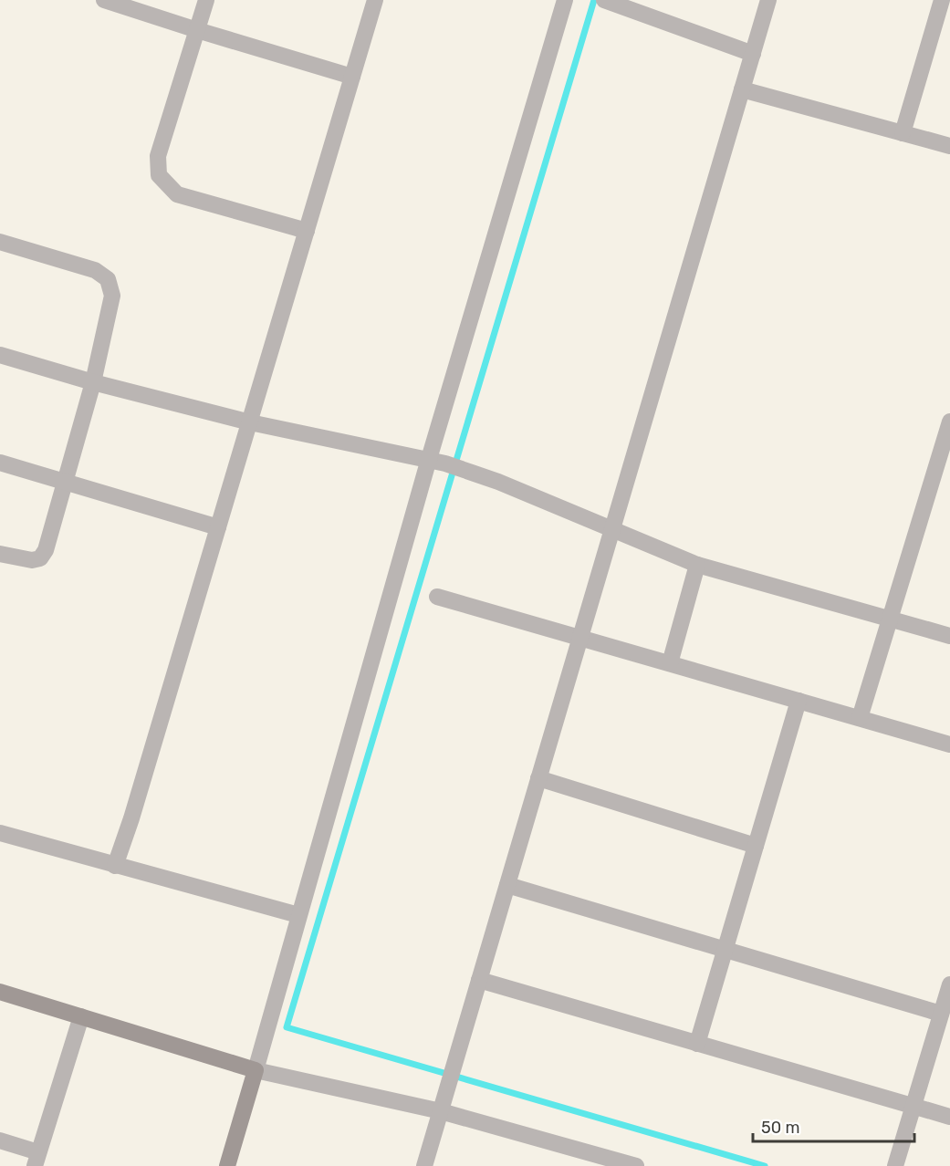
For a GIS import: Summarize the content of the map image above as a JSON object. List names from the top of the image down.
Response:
{
  "scale_bar": "50 m"
}
